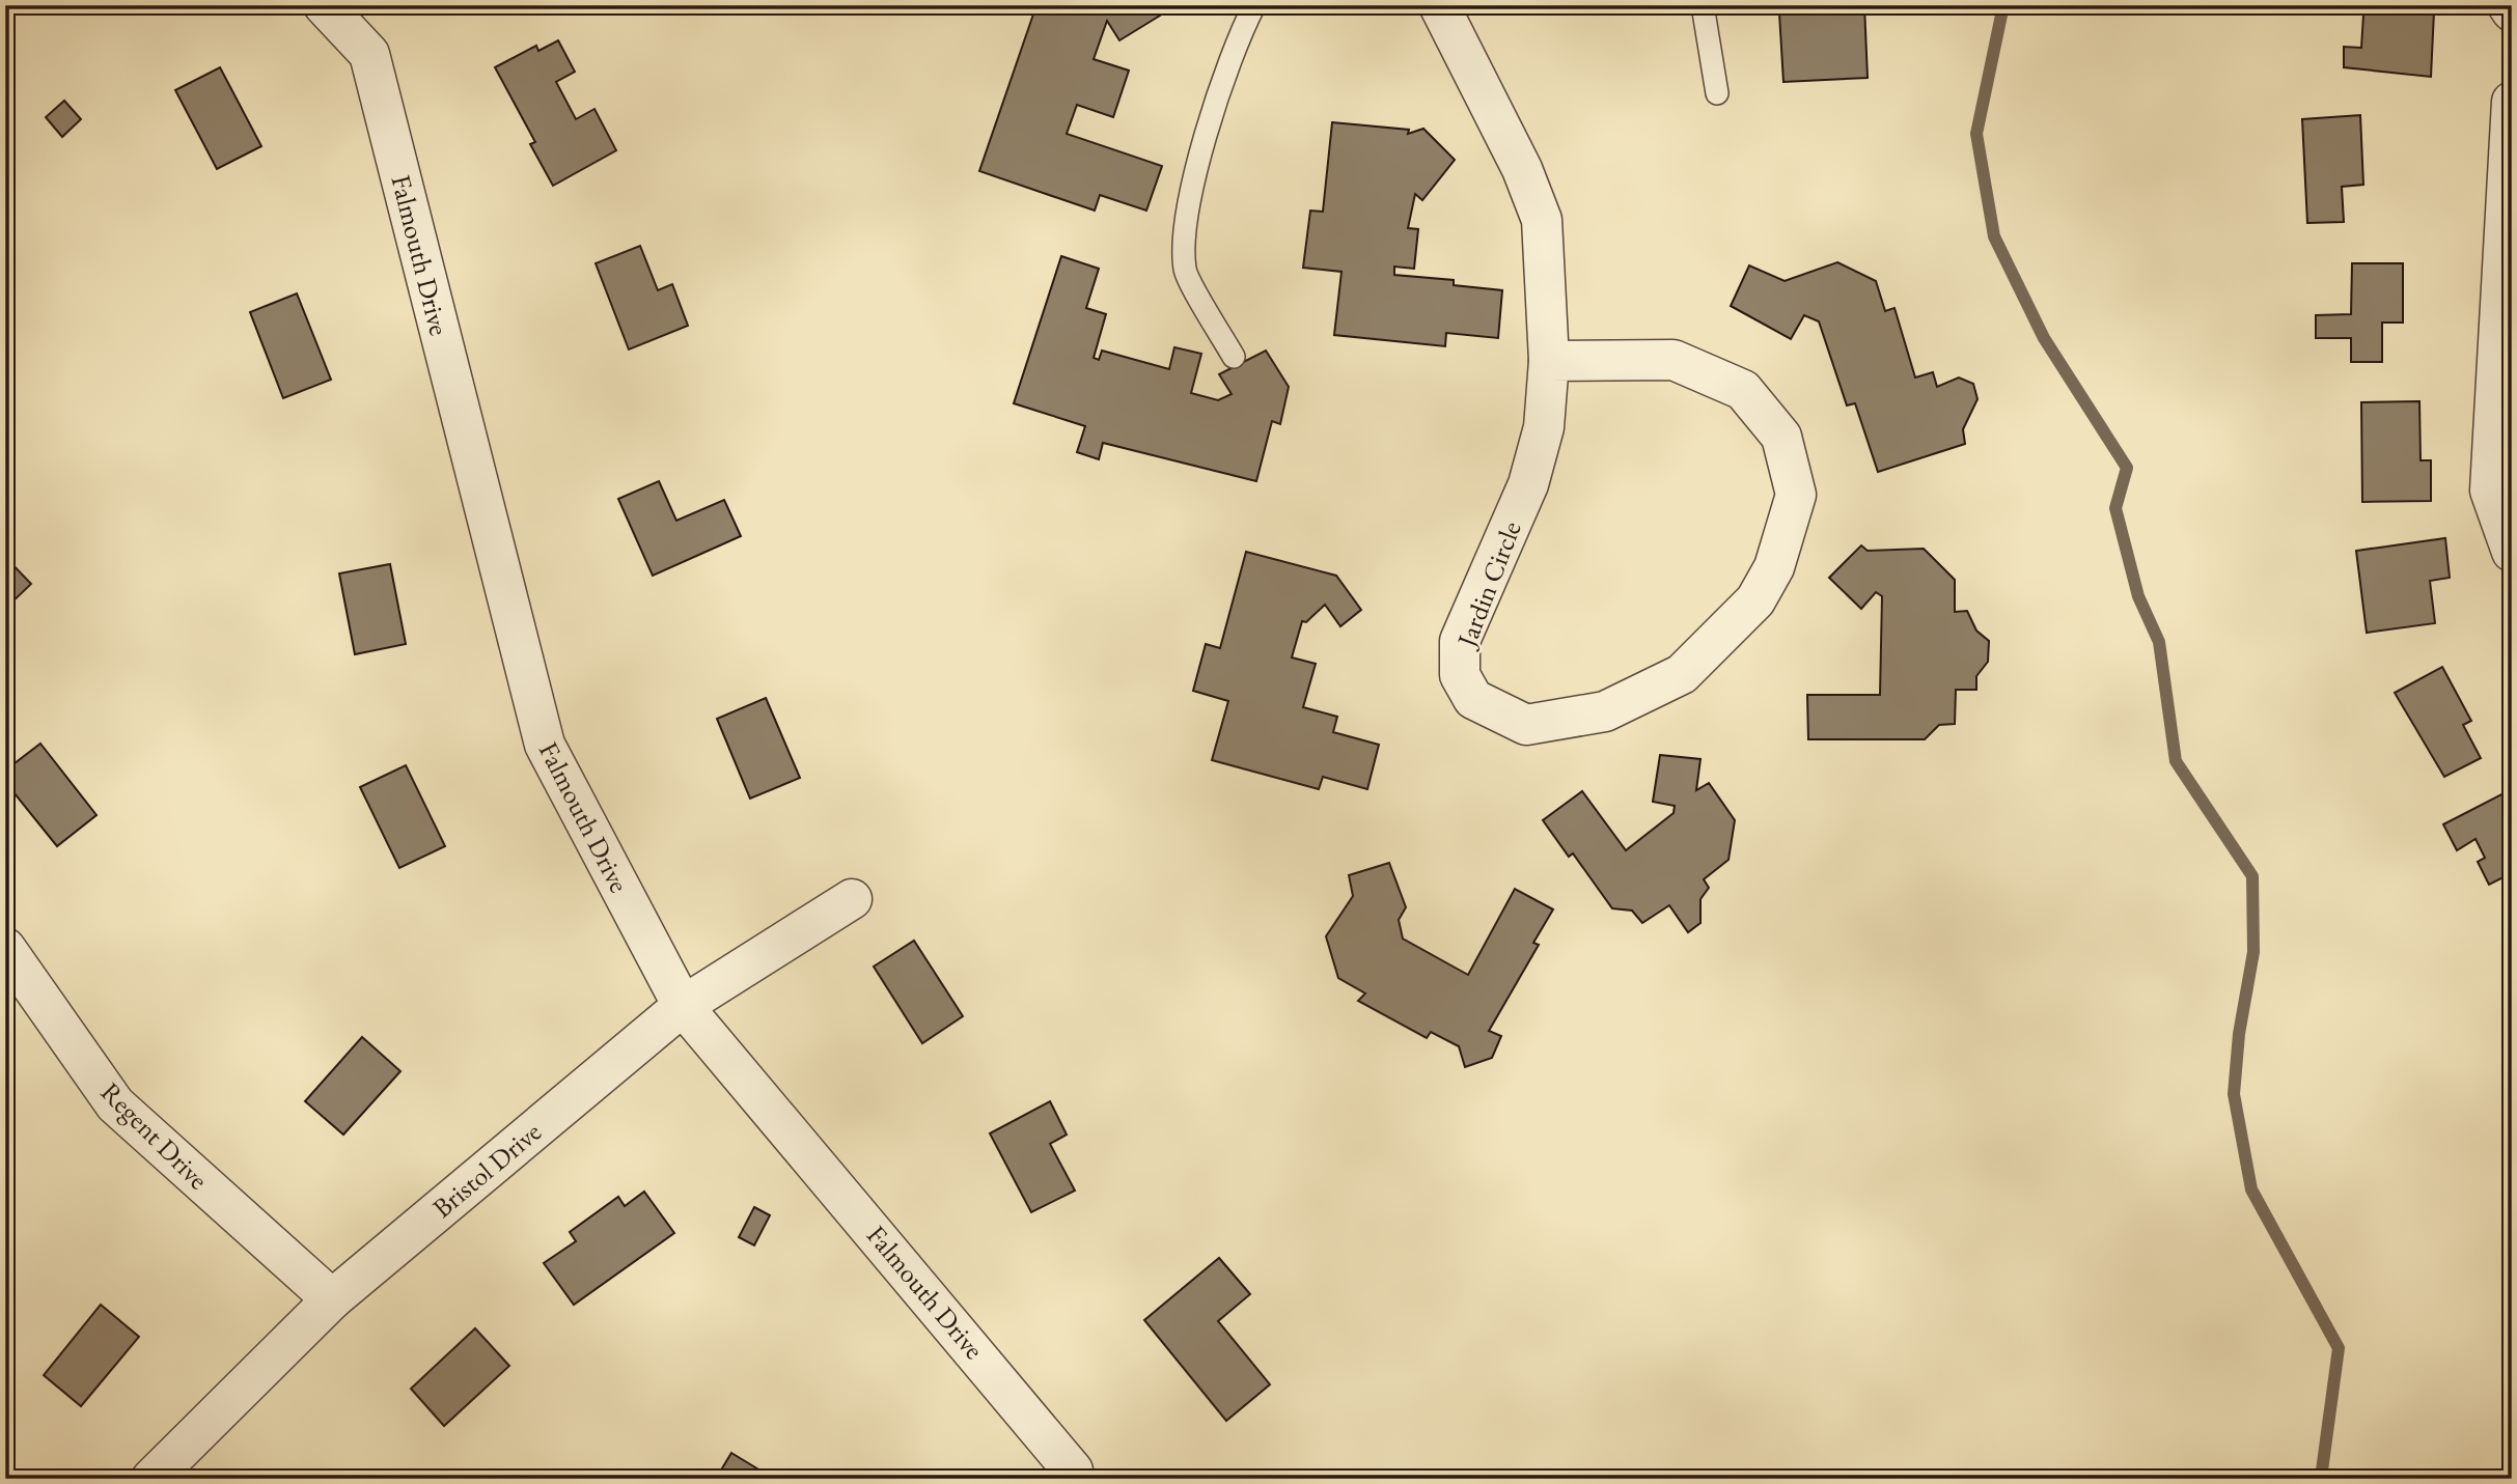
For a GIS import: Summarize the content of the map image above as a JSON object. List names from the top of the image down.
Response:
{
  "streets": {
    "street": [
      "Falmouth Drive",
      "Jardin Circle",
      "Regent Drive",
      "Bristol Drive"
    ]
  },
  "crossings": [
    ["Falmouth Drive", "Bristol Drive"],
    ["Regent Drive", "Bristol Drive"]
  ]
}
